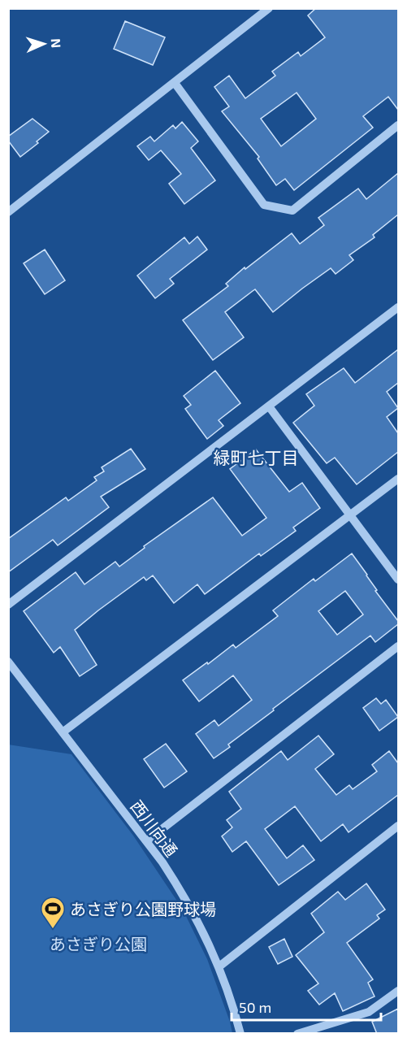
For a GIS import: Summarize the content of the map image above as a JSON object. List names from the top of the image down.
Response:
{
  "streets": {
    "street": ["西川向通"]
  },
  "districts": ["緑町七丁目"],
  "parks": ["あさぎり公園"],
  "places": {
    "sports": ["あさぎり公園野球場"]
  },
  "scale_bar": "50 m",
  "north": "right"
}
